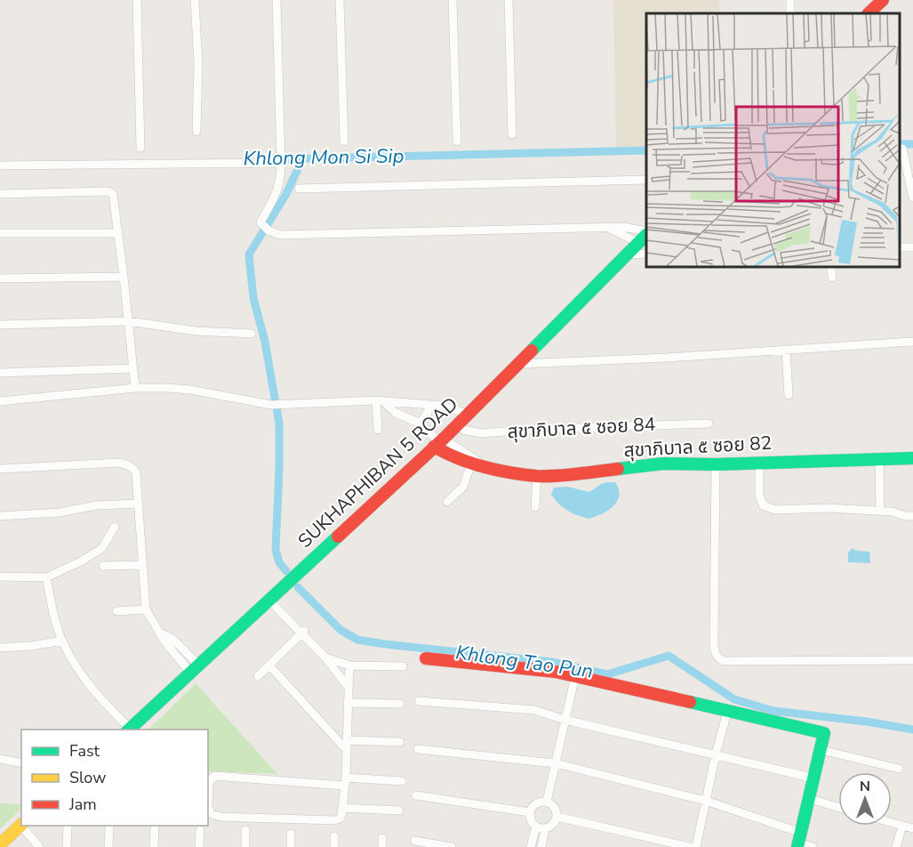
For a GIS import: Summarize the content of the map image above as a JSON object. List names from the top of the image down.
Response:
{
  "streets": {
    "street": ["สุขาภิบาล ๕ ซอย 84", "สุขาภิบาล ๕ ซอย 82", "SUKHAPHIBAN 5 ROAD"]
  },
  "crossings": [
    ["สุขาภิบาล ๕ ซอย 84", "SUKHAPHIBAN 5 ROAD"],
    ["สุขาภิบาล ๕ ซอย 82", "SUKHAPHIBAN 5 ROAD"]
  ],
  "water": ["Khlong Mon Si Sip", "Khlong Tao Pun"],
  "legend": ["Fast", "Slow", "Jam"],
  "north": "top"
}
